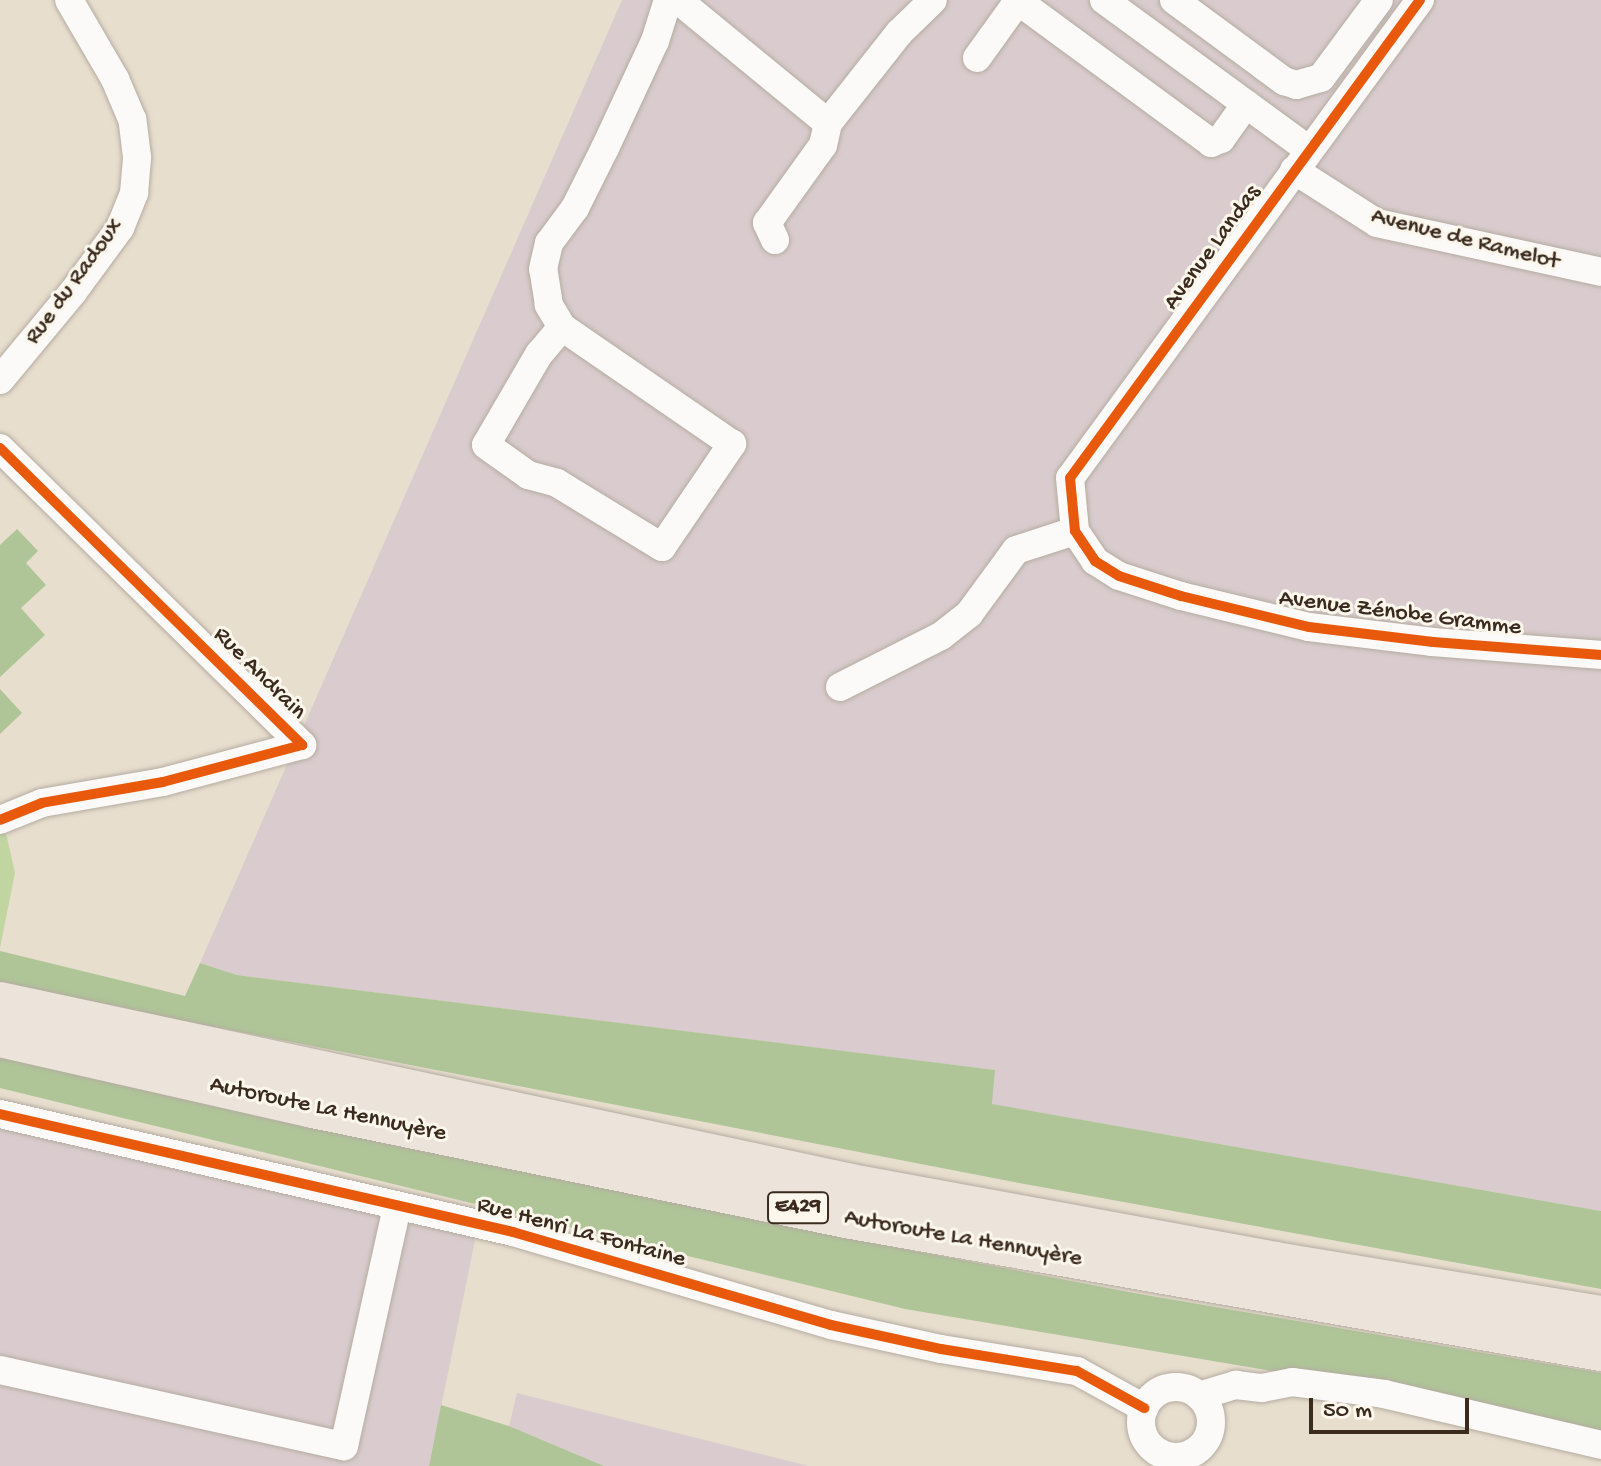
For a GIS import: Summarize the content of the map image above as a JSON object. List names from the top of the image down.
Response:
{
  "streets": {
    "highway": ["Autoroute La Hennuyère", "E429"],
    "street": [
      "Avenue de Ramelot",
      "Avenue Landas",
      "Rue du Radoux",
      "Avenue Zénobe Gramme",
      "Rue Andrain",
      "Rue Henri La Fontaine"
    ]
  },
  "crossings": [
    ["Avenue de Ramelot", "Avenue Landas"],
    ["Avenue Landas", "Avenue Zénobe Gramme"]
  ],
  "scale_bar": "50 m"
}
